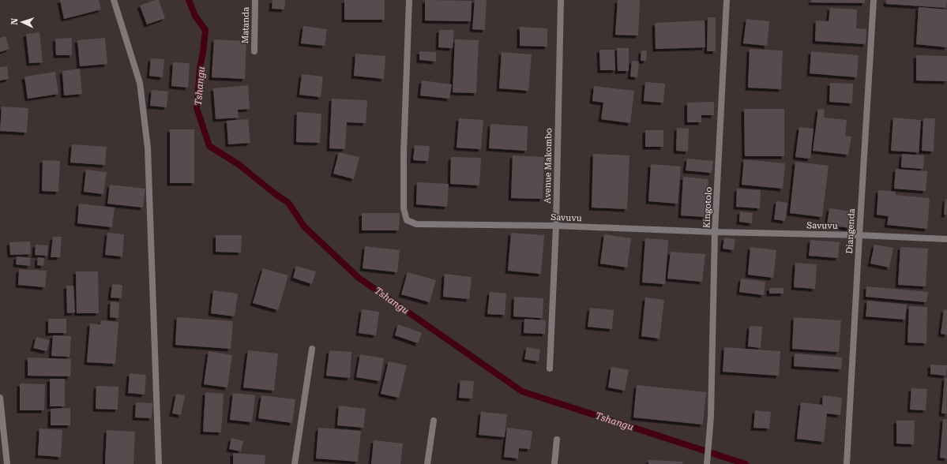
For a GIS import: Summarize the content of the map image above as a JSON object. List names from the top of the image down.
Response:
{
  "streets": {
    "street": [
      "Matanda",
      "Avenue Makombo",
      "Kingotolo",
      "Savuvu",
      "Diangenda"
    ]
  },
  "crossings": [
    ["Avenue Makombo", "Savuvu"],
    ["Kingotolo", "Savuvu"],
    ["Savuvu", "Diangenda"]
  ],
  "water": ["Tshangu"],
  "north": "left"
}
